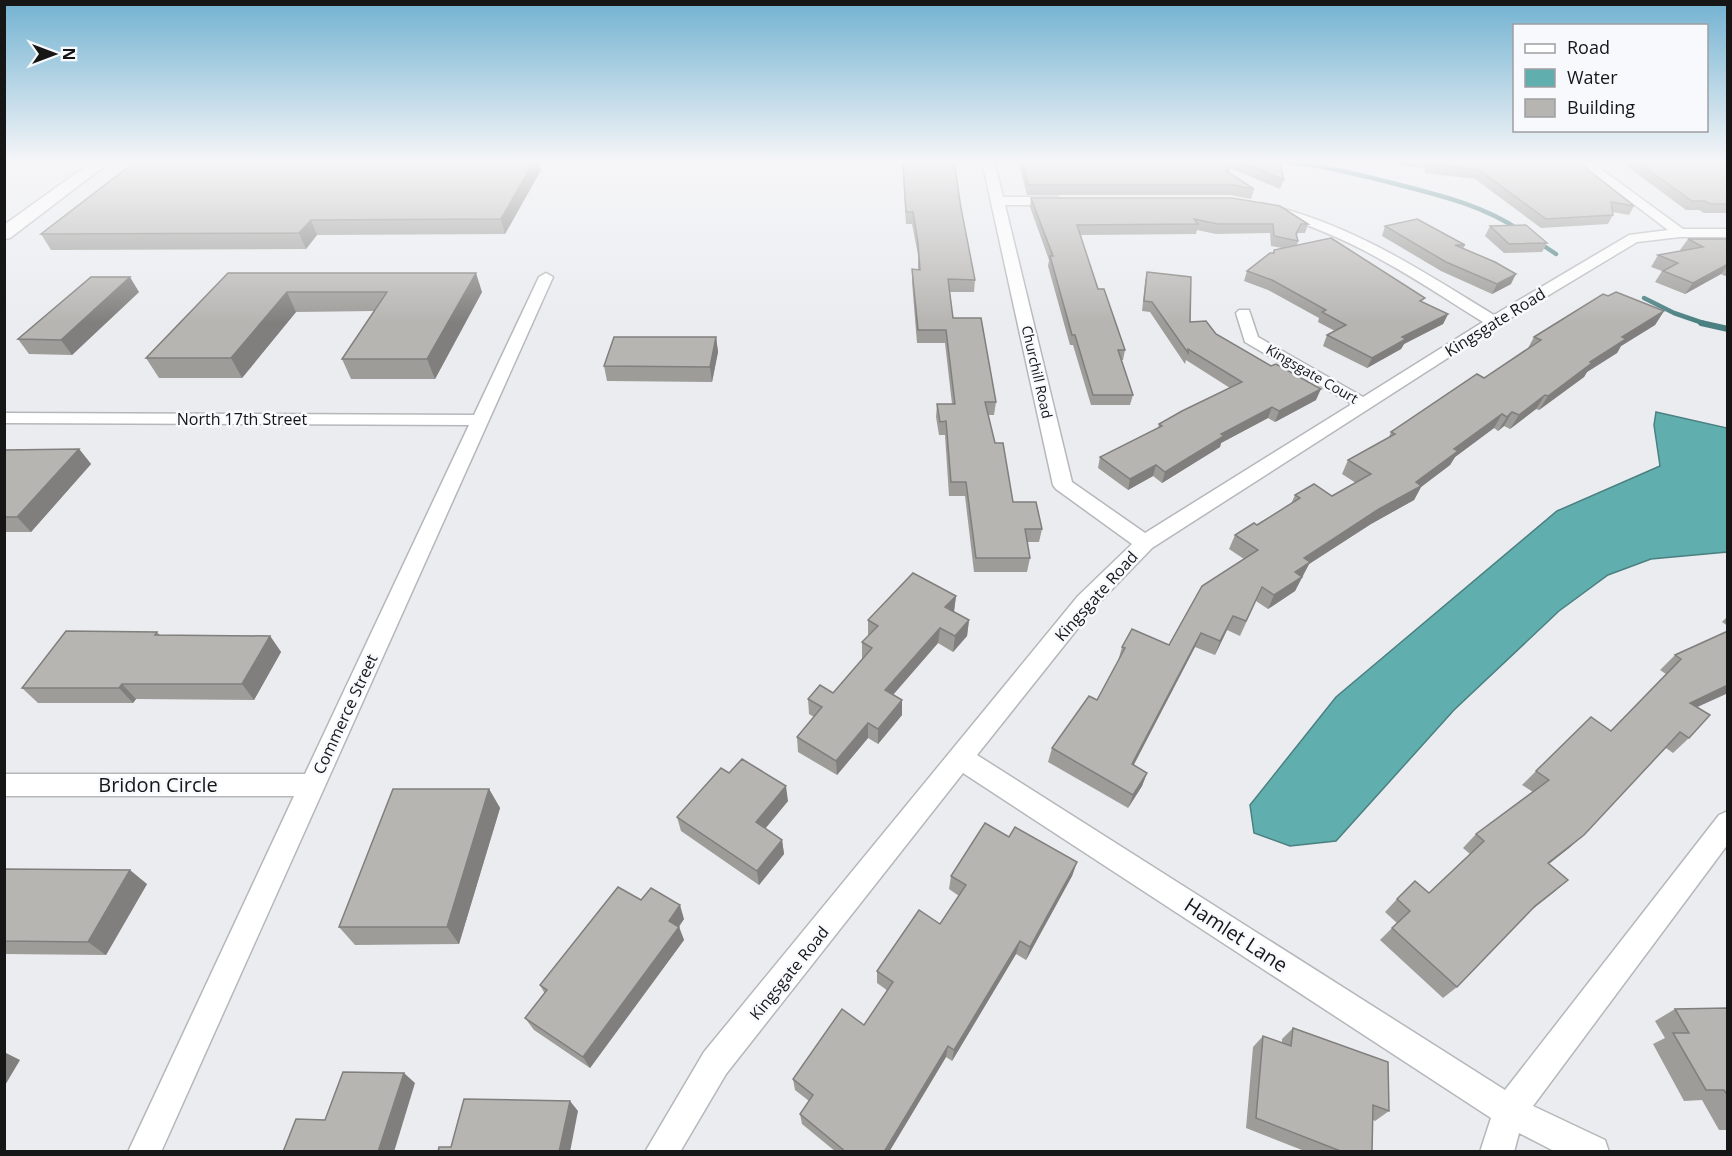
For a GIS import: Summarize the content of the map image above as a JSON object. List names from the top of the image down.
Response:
{
  "streets": {
    "street": [
      "Kingsgate Road",
      "Churchill Road",
      "Kingsgate Court",
      "North 17th Street",
      "Commerce Street",
      "Bridon Circle",
      "Hamlet Lane"
    ]
  },
  "crossings": [
    ["Kingsgate Road", "Churchill Road"],
    ["Kingsgate Road", "Kingsgate Court"],
    ["Kingsgate Road", "Hamlet Lane"],
    ["North 17th Street", "Commerce Street"],
    ["Commerce Street", "Bridon Circle"]
  ],
  "legend": ["Road", "Water", "Building"],
  "north": "right"
}
